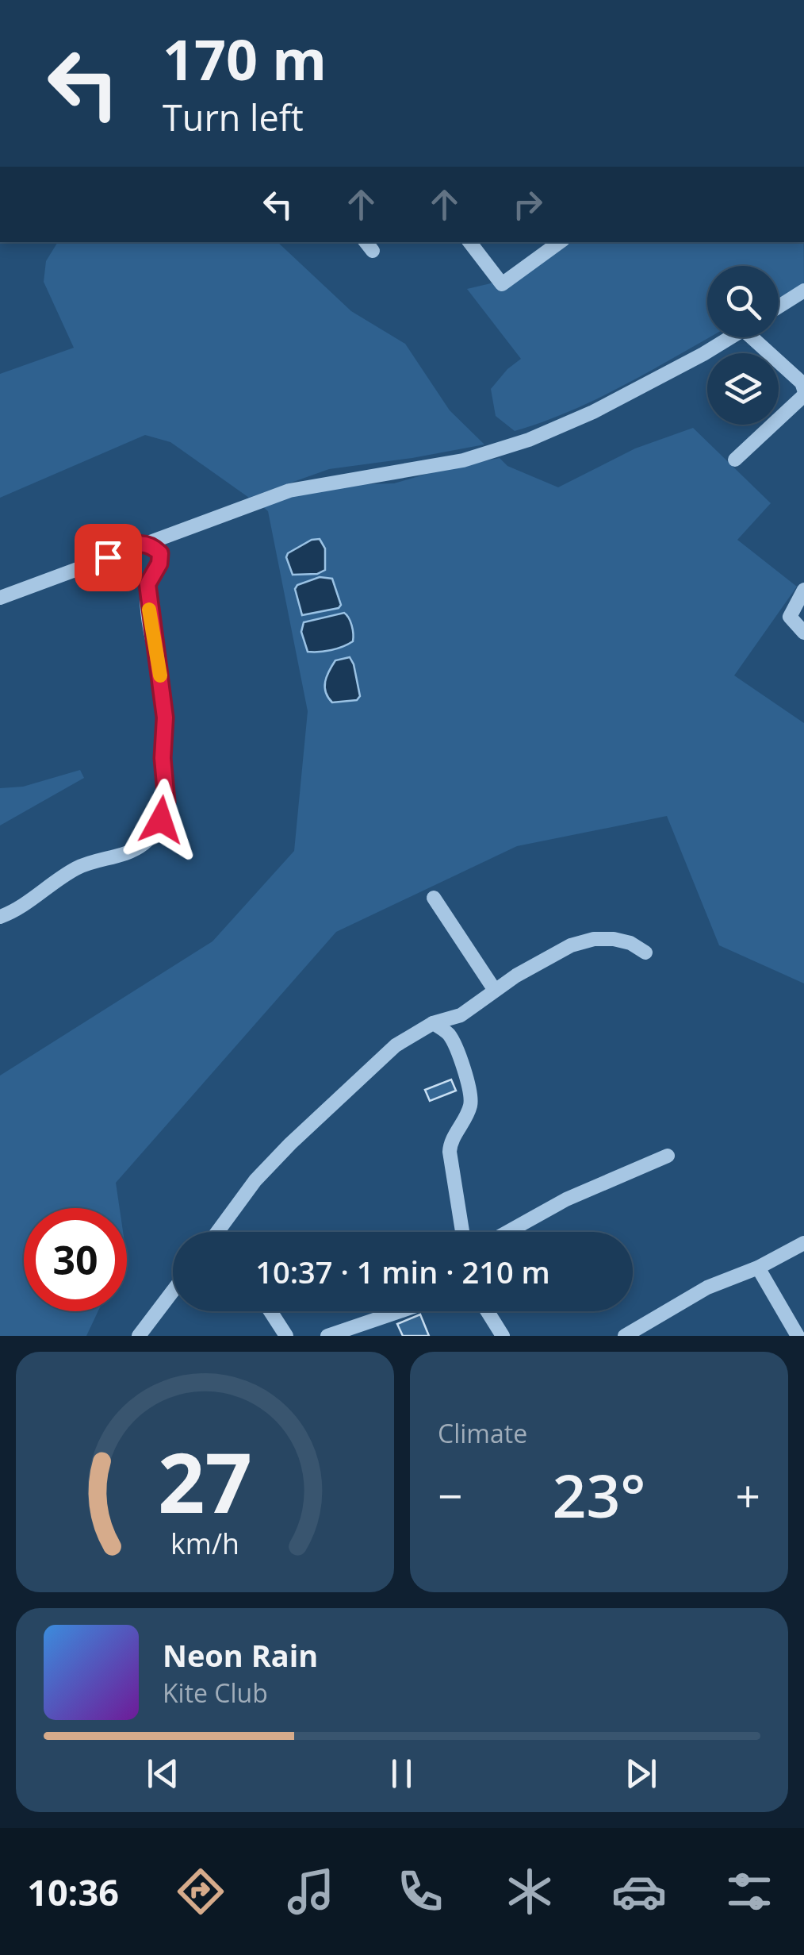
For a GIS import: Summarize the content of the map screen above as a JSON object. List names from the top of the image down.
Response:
{
  "page": {
    "turn": ["170 m", "Turn left"],
    "limit": "30",
    "trip": "10:37 · 1 min · 210 m",
    "tile": "Climate",
    "heat": ["−", "23°", "+"],
    "song": ["Neon Rain", "Kite Club"],
    "tabs": "10:36",
    "gauge": ["27", "km/h"]
  }
}
